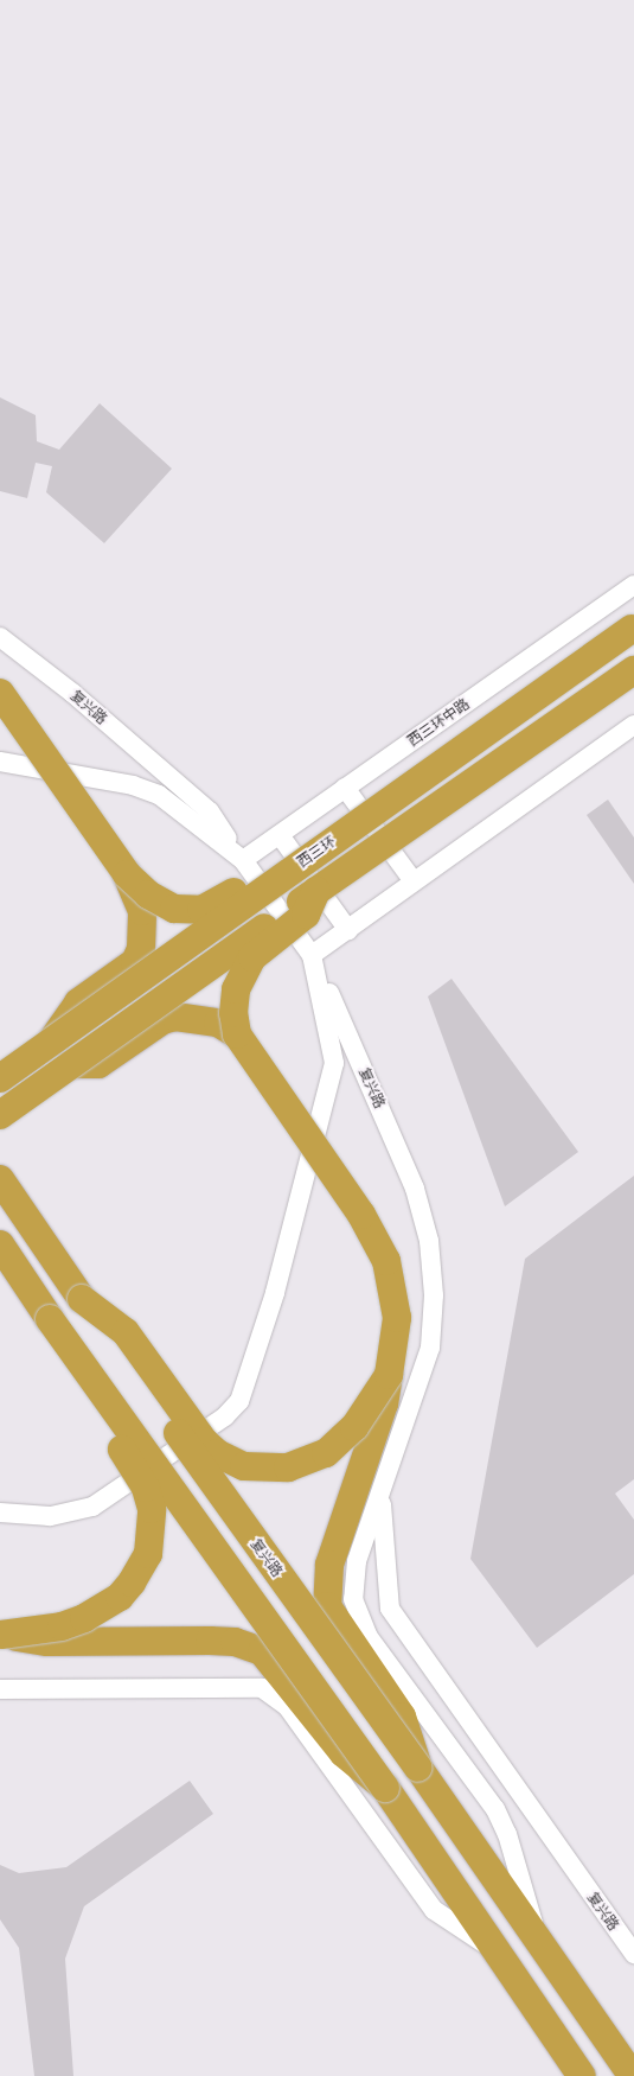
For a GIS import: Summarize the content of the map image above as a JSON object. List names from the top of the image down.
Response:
{
  "streets": {
    "highway": ["复兴路", "西三环"],
    "street": ["西三环中路"]
  },
  "crossings": [
    ["复兴路", "西三环中路"]
  ]
}
